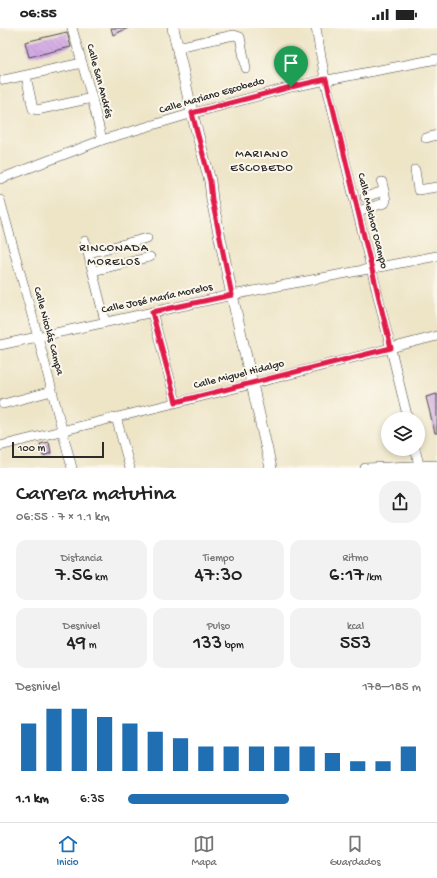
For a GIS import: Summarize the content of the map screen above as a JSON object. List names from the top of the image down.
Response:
{
  "streets": {
    "street": [
      "Calle San Andrés",
      "Calle Mariano Escobedo",
      "Calle Melchor Ocampo",
      "Calle José María Morelos",
      "Calle Nicolás Campa",
      "Calle Miguel Hidalgo"
    ]
  },
  "crossings": [
    ["Calle San Andrés", "Calle Mariano Escobedo"],
    ["Calle Mariano Escobedo", "Calle Melchor Ocampo"],
    ["Calle Melchor Ocampo", "Calle José María Morelos"],
    ["Calle Melchor Ocampo", "Calle Miguel Hidalgo"],
    ["Calle José María Morelos", "Calle Nicolás Campa"],
    ["Calle Nicolás Campa", "Calle Miguel Hidalgo"]
  ],
  "districts": ["MARIANO ESCOBEDO", "RINCONADA MORELOS"],
  "scale_bar": "100 m",
  "page": {
    "status": "06:55",
    "scale": "100 m",
    "heading": ["Carrera matutina", "06:55 · 7 × 1.1 km"],
    "stats": [
      ["Distancia", "7.56 km"],
      ["Tiempo", "47:30"],
      ["Ritmo", "6:17 /km"],
      ["Desnivel", "49 m"],
      ["Pulso", "133 bpm"],
      ["kcal", "553"]
    ],
    "chart": ["Desnivel", "178–185 m"],
    "list": [
      {
        "name": "1.1 km",
        "note": "6:35"
      }
    ],
    "tabs": ["Inicio", "Mapa", "Guardados"]
  }
}
